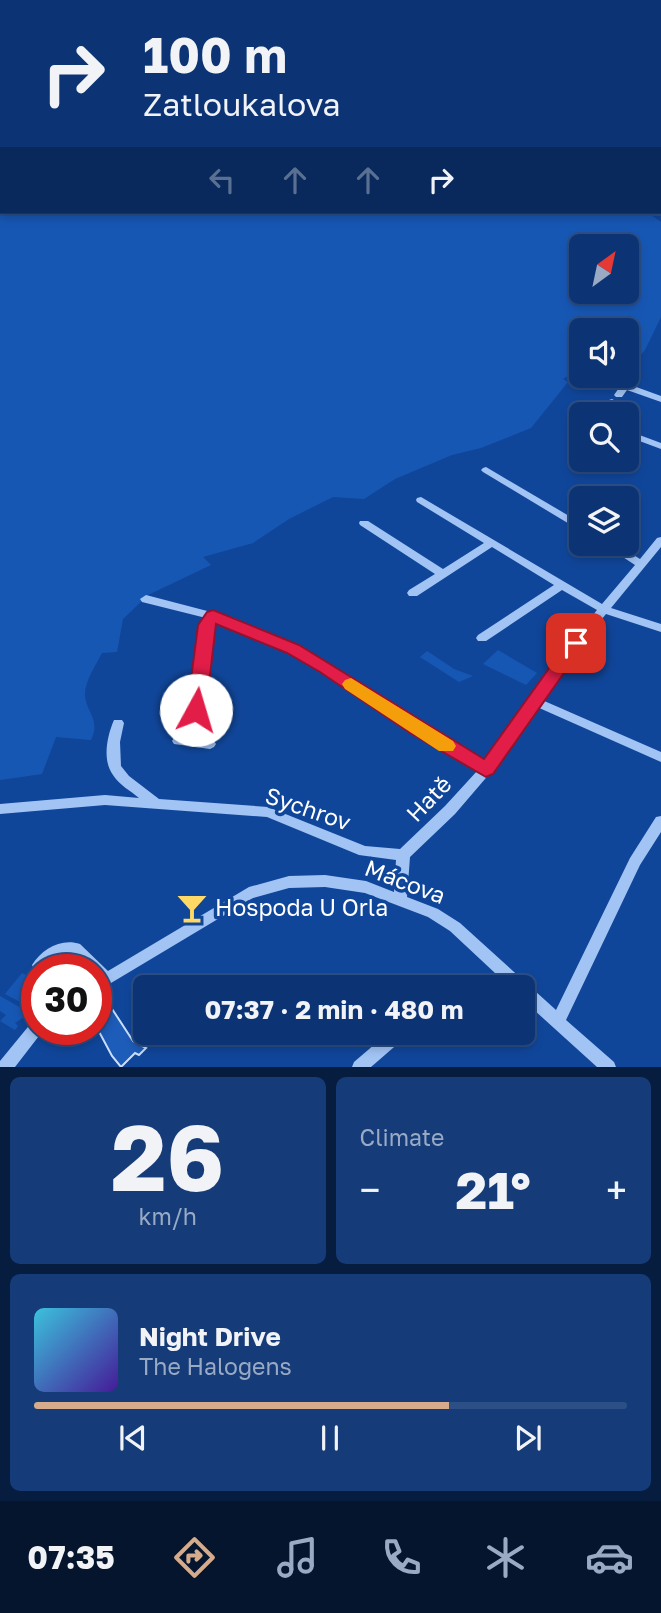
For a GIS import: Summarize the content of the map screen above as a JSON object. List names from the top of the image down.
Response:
{
  "streets": {
    "street": ["Hatě", "Sychrov", "Mácova"]
  },
  "crossings": [
    ["Hatě", "Sychrov"]
  ],
  "places": {
    "bar": ["Hospoda U Orla"]
  },
  "north": "top right",
  "page": {
    "turn": ["100 m", "Zatloukalova"],
    "limit": "30",
    "trip": "07:37 · 2 min · 480 m",
    "tile": [
      ["26", "km/h"],
      "Climate"
    ],
    "heat": ["−", "21°", "+"],
    "song": ["Night Drive", "The Halogens"],
    "tabs": "07:35"
  }
}
